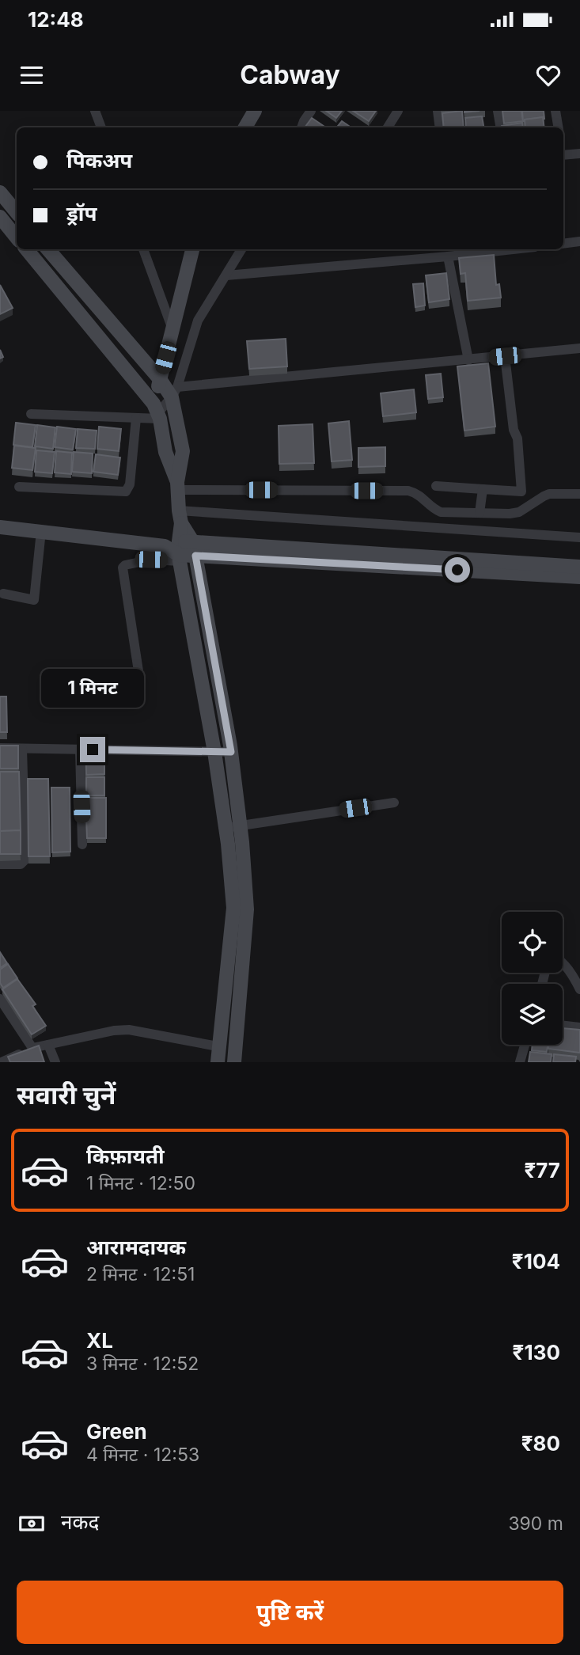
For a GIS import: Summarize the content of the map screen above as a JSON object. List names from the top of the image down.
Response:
{
  "page": {
    "status": "12:48",
    "header": "Cabway",
    "banner": ["पिकअप", "ड्रॉप"],
    "bubble": "1 मिनट",
    "heading": "सवारी चुनें",
    "list": [
      {
        "name": "किफ़ायती",
        "note": "1 मिनट · 12:50",
        "value": "₹77"
      },
      {
        "name": "आरामदायक",
        "note": "2 मिनट · 12:51",
        "value": "₹104"
      },
      {
        "name": "XL",
        "note": "3 मिनट · 12:52",
        "value": "₹130"
      },
      {
        "name": "Green",
        "note": "4 मिनट · 12:53",
        "value": "₹80"
      }
    ],
    "pay": ["नकद", "390 m"],
    "buttons": "पुष्टि करें"
  }
}
